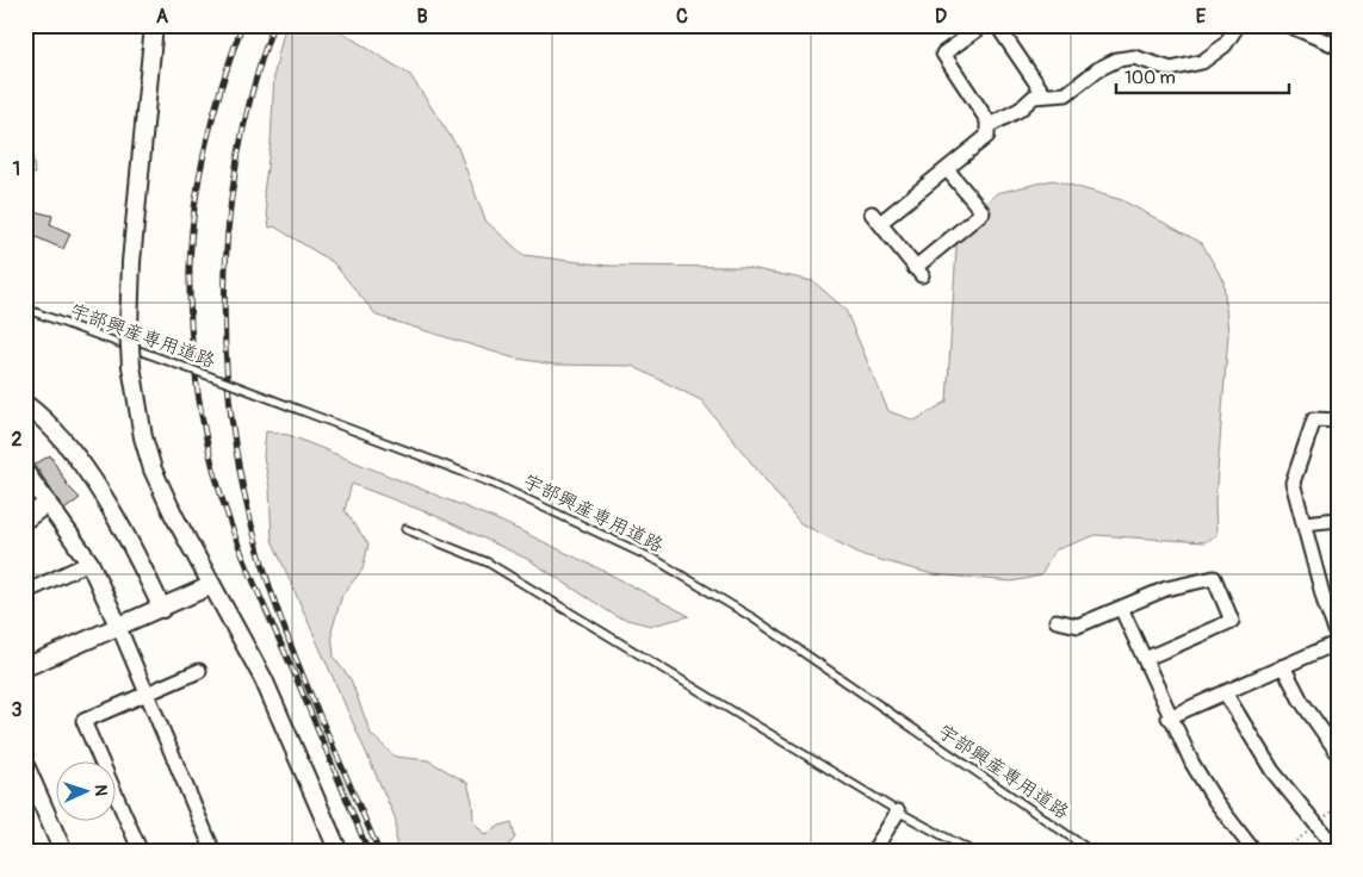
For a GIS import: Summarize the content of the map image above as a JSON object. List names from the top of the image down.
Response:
{
  "streets": {
    "lane": ["宇部興産専用道路"]
  },
  "scale_bar": "100 m",
  "north": "right",
  "grid": {
    "columns": [
      "A",
      "B",
      "C",
      "D",
      "E"
    ],
    "rows": ["1", "2", "3"]
  }
}
